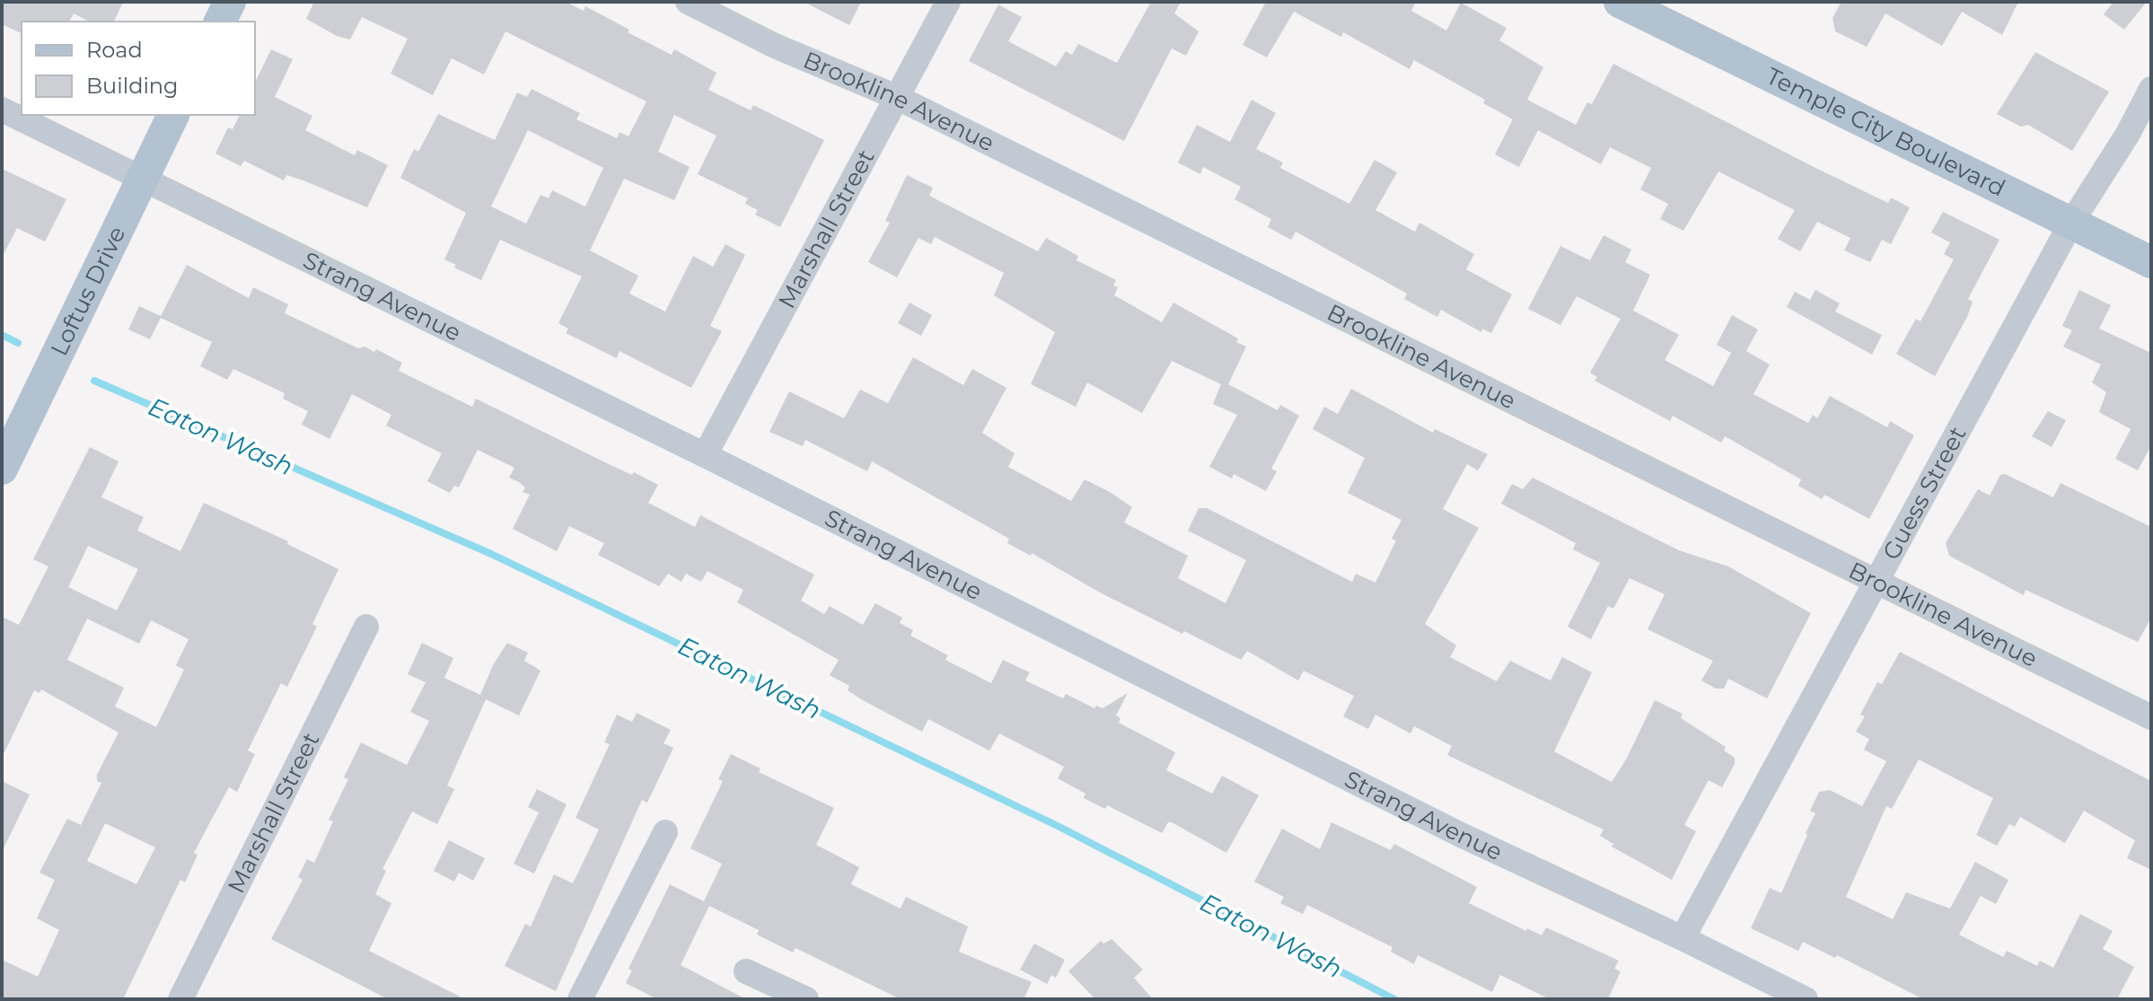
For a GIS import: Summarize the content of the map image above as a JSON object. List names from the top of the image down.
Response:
{
  "streets": {
    "main road": ["Temple City Boulevard", "Loftus Drive"],
    "street": [
      "Brookline Avenue",
      "Marshall Street",
      "Strang Avenue",
      "Guess Street"
    ]
  },
  "crossings": [
    ["Brookline Avenue", "Marshall Street"],
    ["Brookline Avenue", "Guess Street"],
    ["Temple City Boulevard", "Guess Street"],
    ["Marshall Street", "Strang Avenue"],
    ["Loftus Drive", "Strang Avenue"],
    ["Strang Avenue", "Guess Street"]
  ],
  "water": ["Eaton Wash"],
  "legend": ["Road", "Building"]
}
